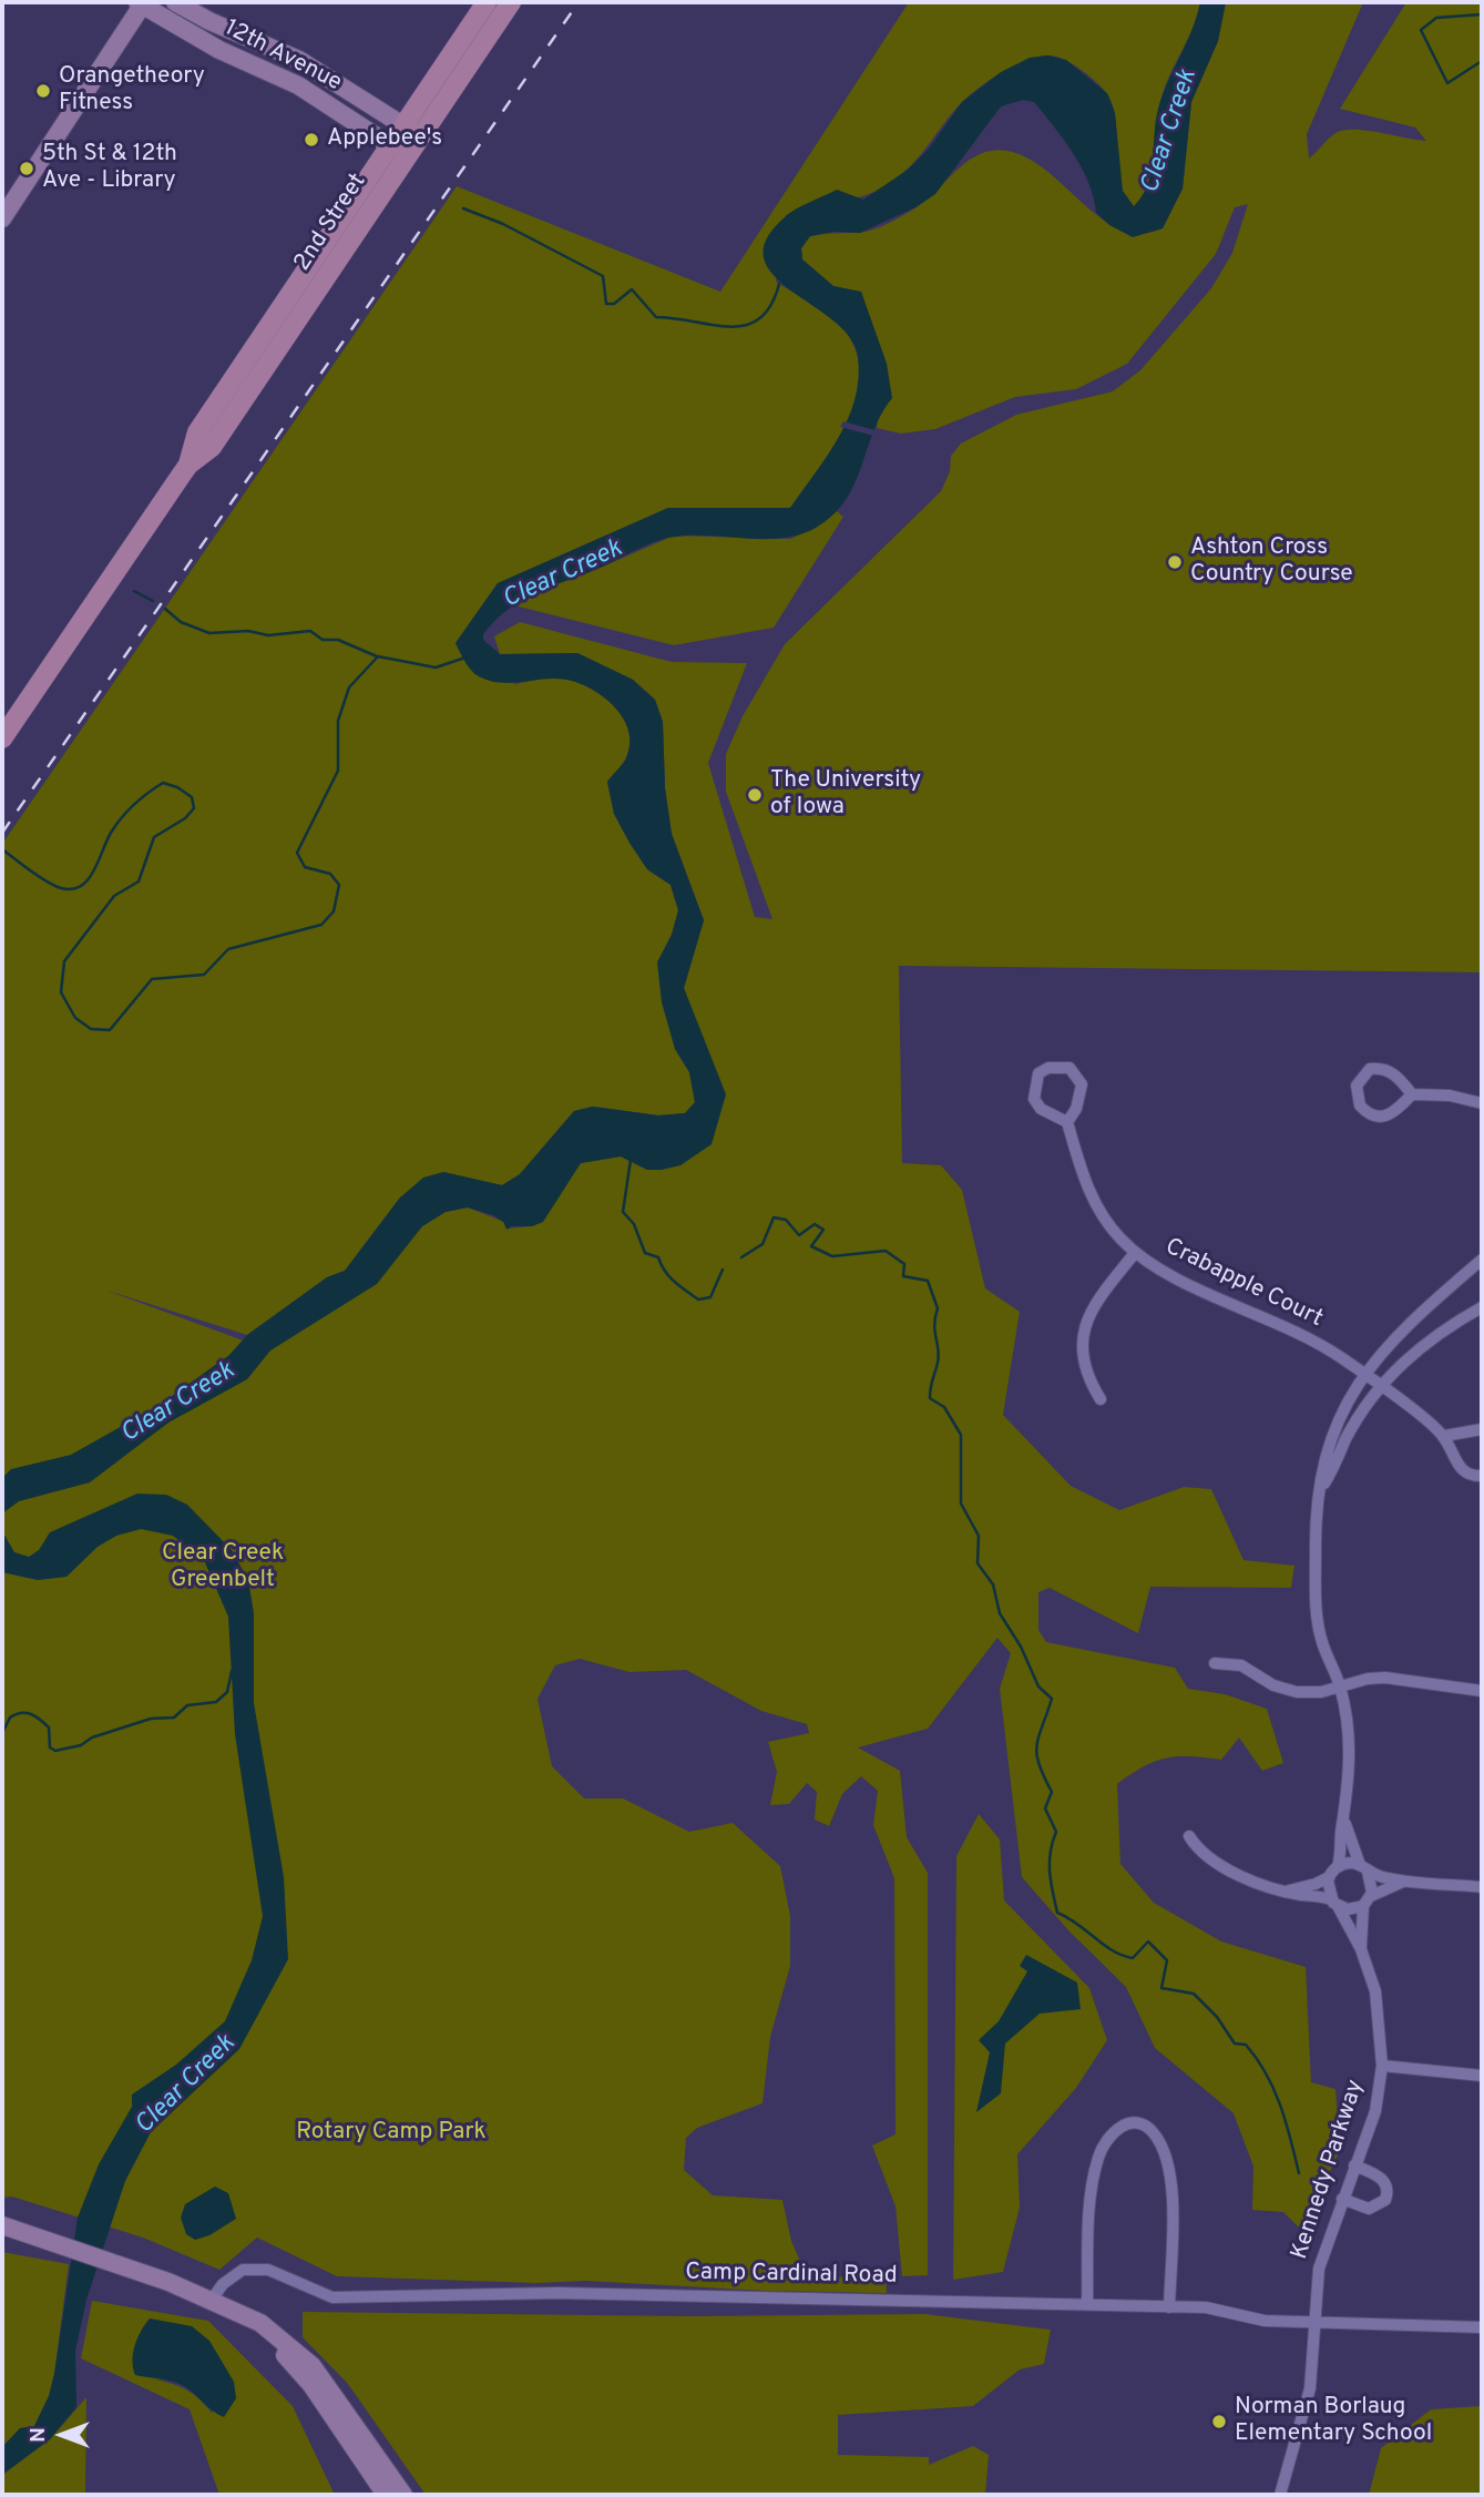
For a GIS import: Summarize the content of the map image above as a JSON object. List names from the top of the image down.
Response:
{
  "streets": {
    "main road": ["2nd Street"],
    "street": [
      "12th Avenue",
      "Crabapple Court",
      "Kennedy Parkway",
      "Camp Cardinal Road"
    ]
  },
  "crossings": [
    ["12th Avenue", "2nd Street"],
    ["Kennedy Parkway", "Camp Cardinal Road"]
  ],
  "water": ["Clear Creek"],
  "parks": ["Clear Creek Greenbelt", "Rotary Camp Park"],
  "places": [
    "Orangetheory Fitness",
    "Applebee's",
    "5th St & 12th Ave - Library",
    "Ashton Cross Country Course",
    "The University of Iowa",
    "Norman Borlaug Elementary School"
  ],
  "north": "left"
}
